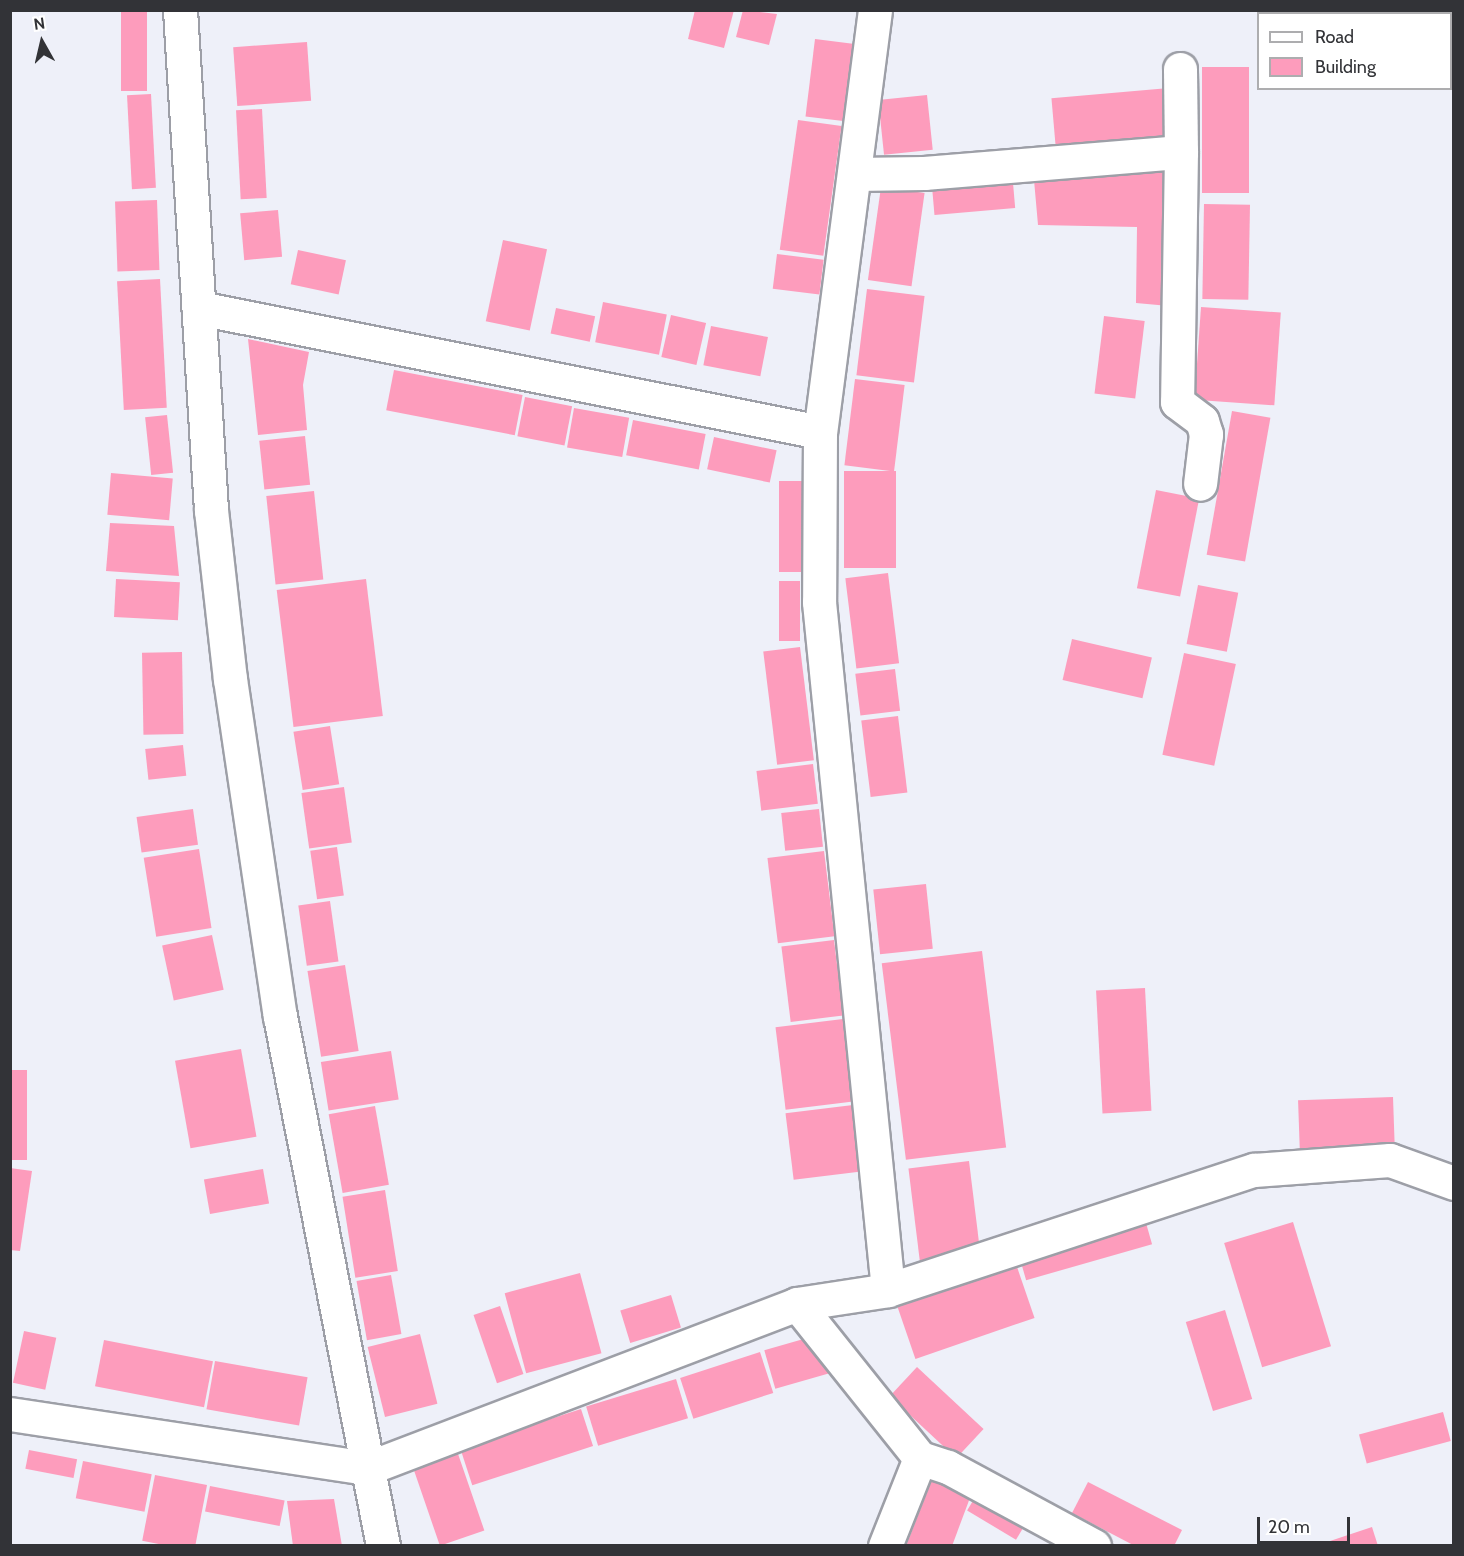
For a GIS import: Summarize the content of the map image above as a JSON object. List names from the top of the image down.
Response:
{
  "legend": ["Road", "Building"],
  "scale_bar": "20 m",
  "north": "top"
}
